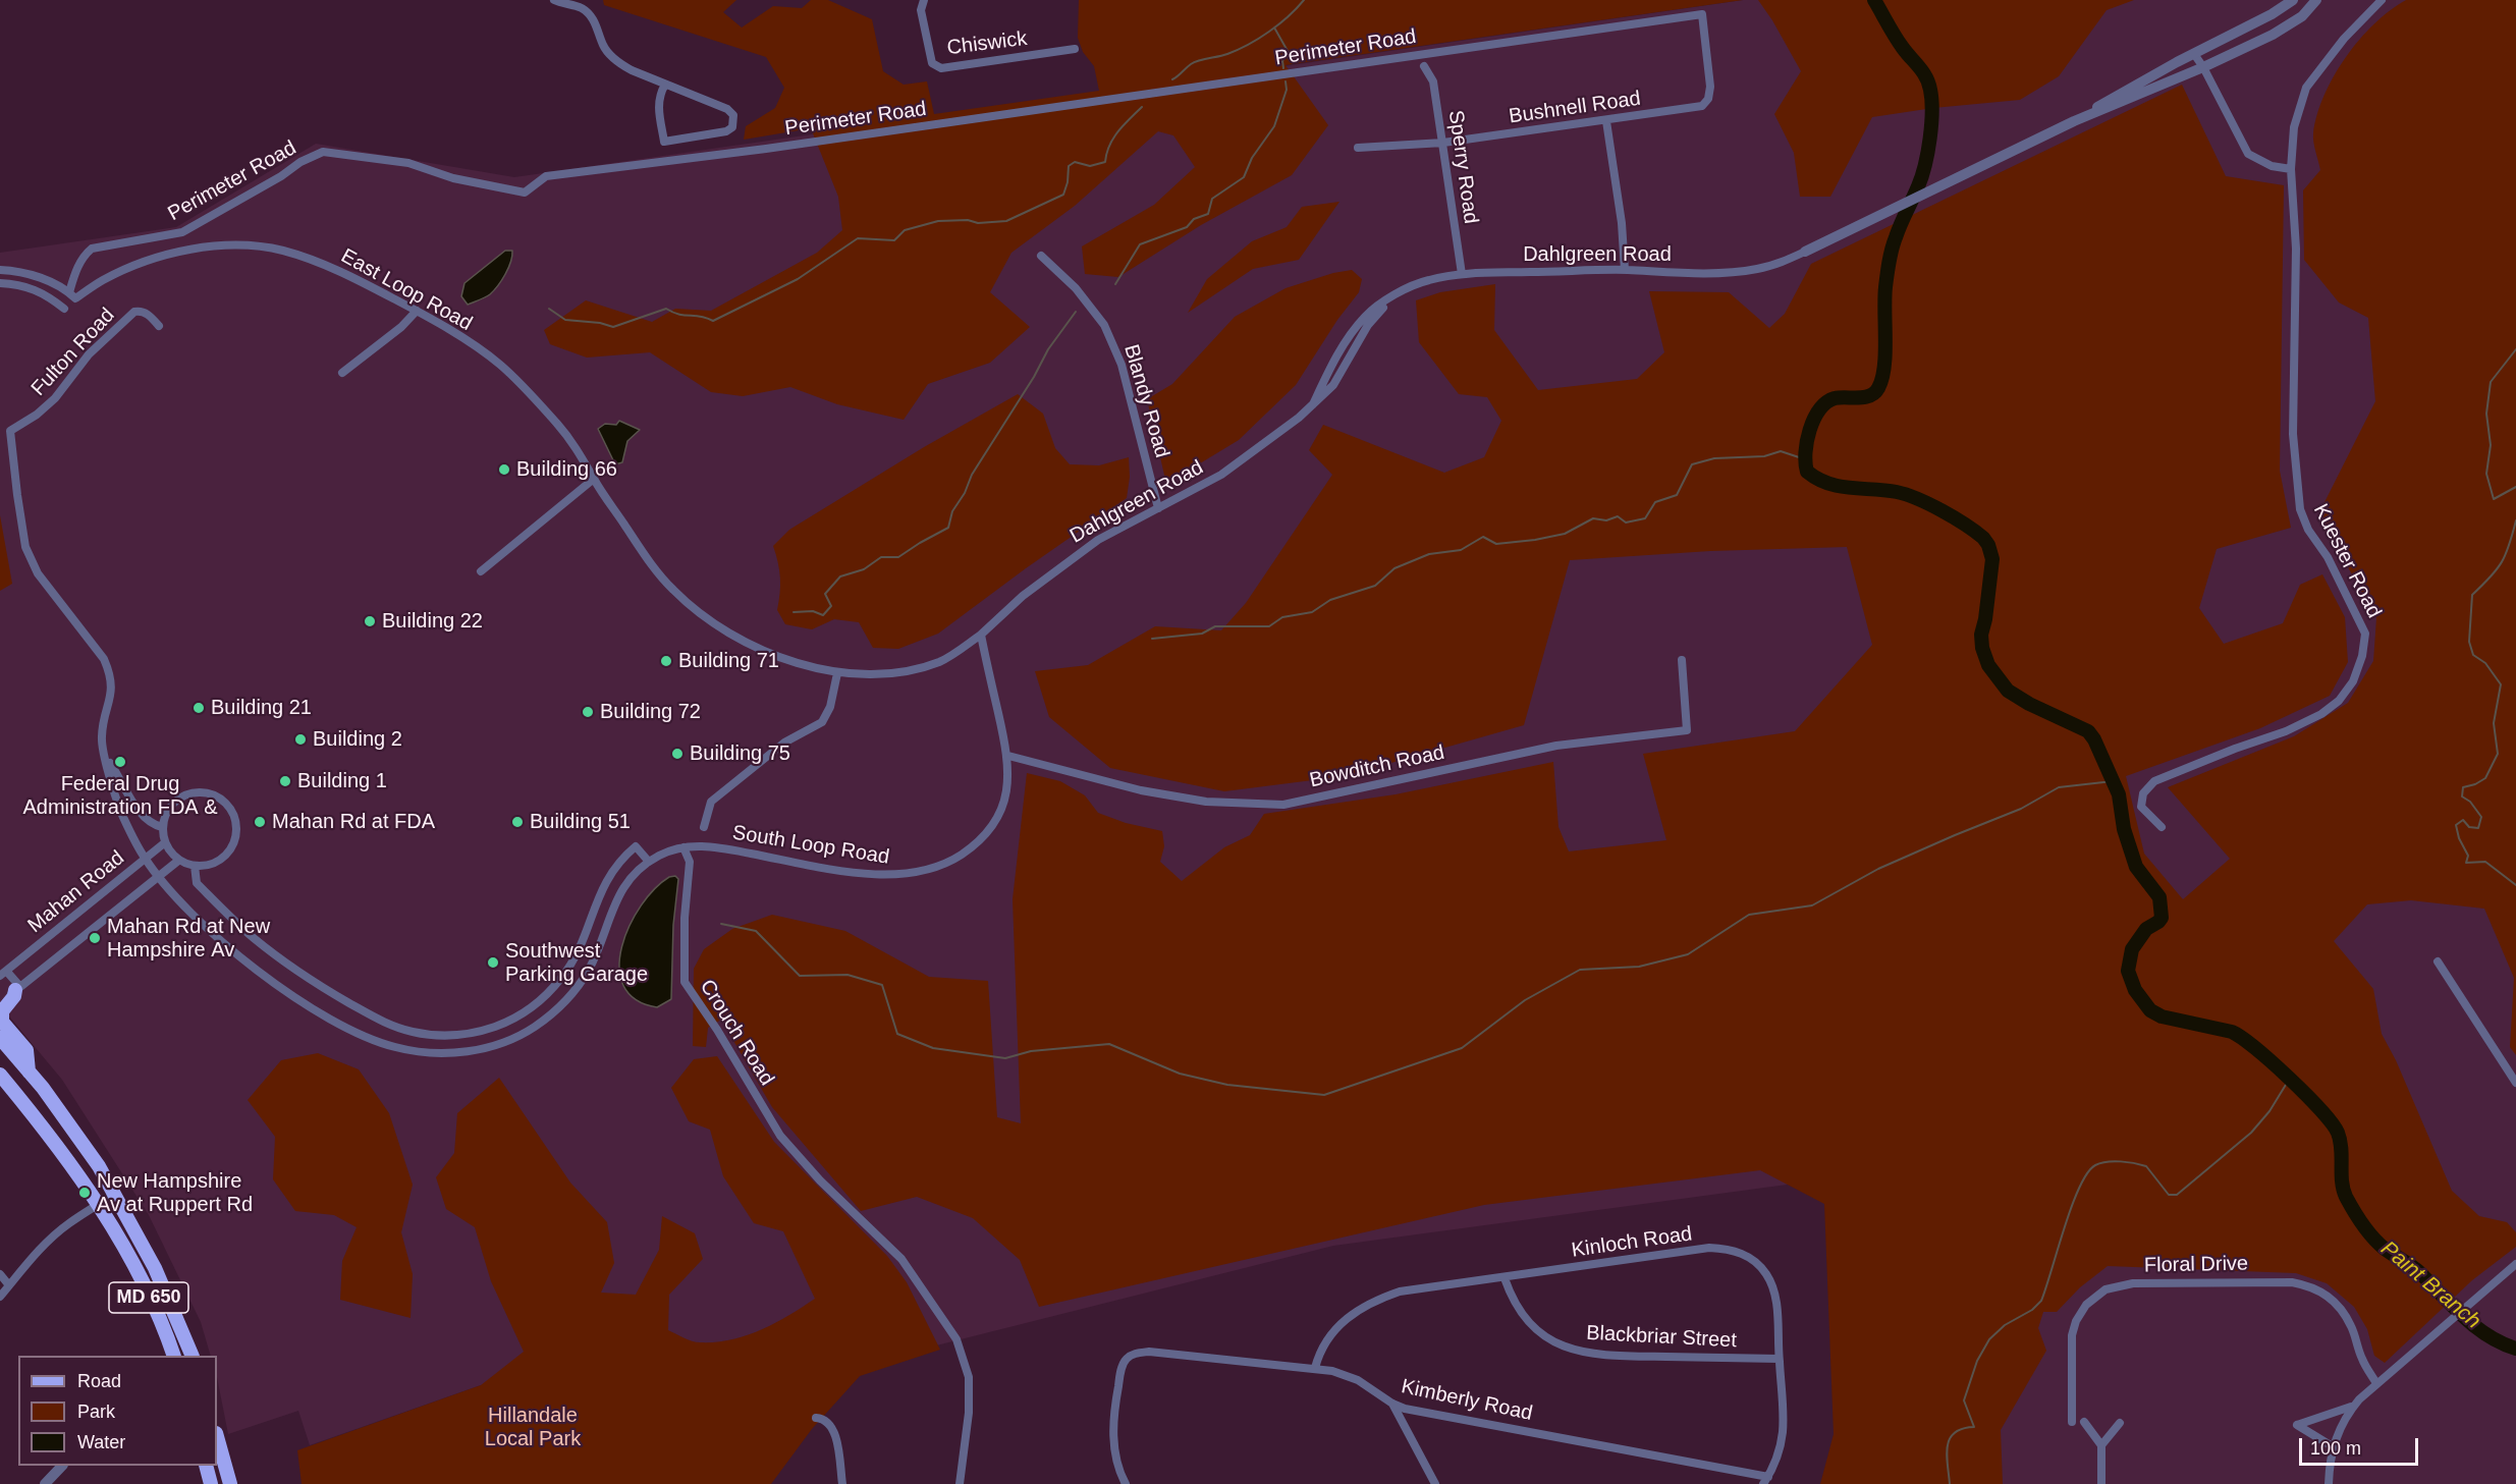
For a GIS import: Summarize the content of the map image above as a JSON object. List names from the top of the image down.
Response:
{
  "streets": {
    "main road": ["MD 650"],
    "street": [
      "Chiswick",
      "Perimeter Road",
      "Bushnell Road",
      "Sperry Road",
      "Dahlgreen Road",
      "East Loop Road",
      "Fulton Road",
      "Blandy Road",
      "Kuester Road",
      "Bowditch Road",
      "South Loop Road",
      "Mahan Road",
      "Crouch Road",
      "Kinloch Road",
      "Floral Drive",
      "Blackbriar Street",
      "Kimberly Road"
    ]
  },
  "crossings": [
    ["Perimeter Road", "Bushnell Road"],
    ["Perimeter Road", "East Loop Road"],
    ["Bushnell Road", "Sperry Road"],
    ["Sperry Road", "Dahlgreen Road"],
    ["Dahlgreen Road", "East Loop Road"],
    ["Dahlgreen Road", "Blandy Road"],
    ["Fulton Road", "Mahan Road"],
    ["Bowditch Road", "South Loop Road"],
    ["South Loop Road", "Mahan Road"],
    ["South Loop Road", "Crouch Road"],
    ["Kinloch Road", "Blackbriar Street"],
    ["Kinloch Road", "Kimberly Road"]
  ],
  "water": ["Paint Branch"],
  "parks": ["Hillandale Local Park"],
  "places": [
    "Building 66",
    "Building 22",
    "Building 71",
    "Building 21",
    "Building 72",
    "Building 2",
    "Building 75",
    "Federal Drug Administration FDA &",
    "Building 1",
    "Mahan Rd at FDA",
    "Building 51",
    "Mahan Rd at New Hampshire Av",
    "Southwest Parking Garage",
    "New Hampshire Av at Ruppert Rd"
  ],
  "legend": ["Road", "Park", "Water"],
  "scale_bar": "100 m"
}
